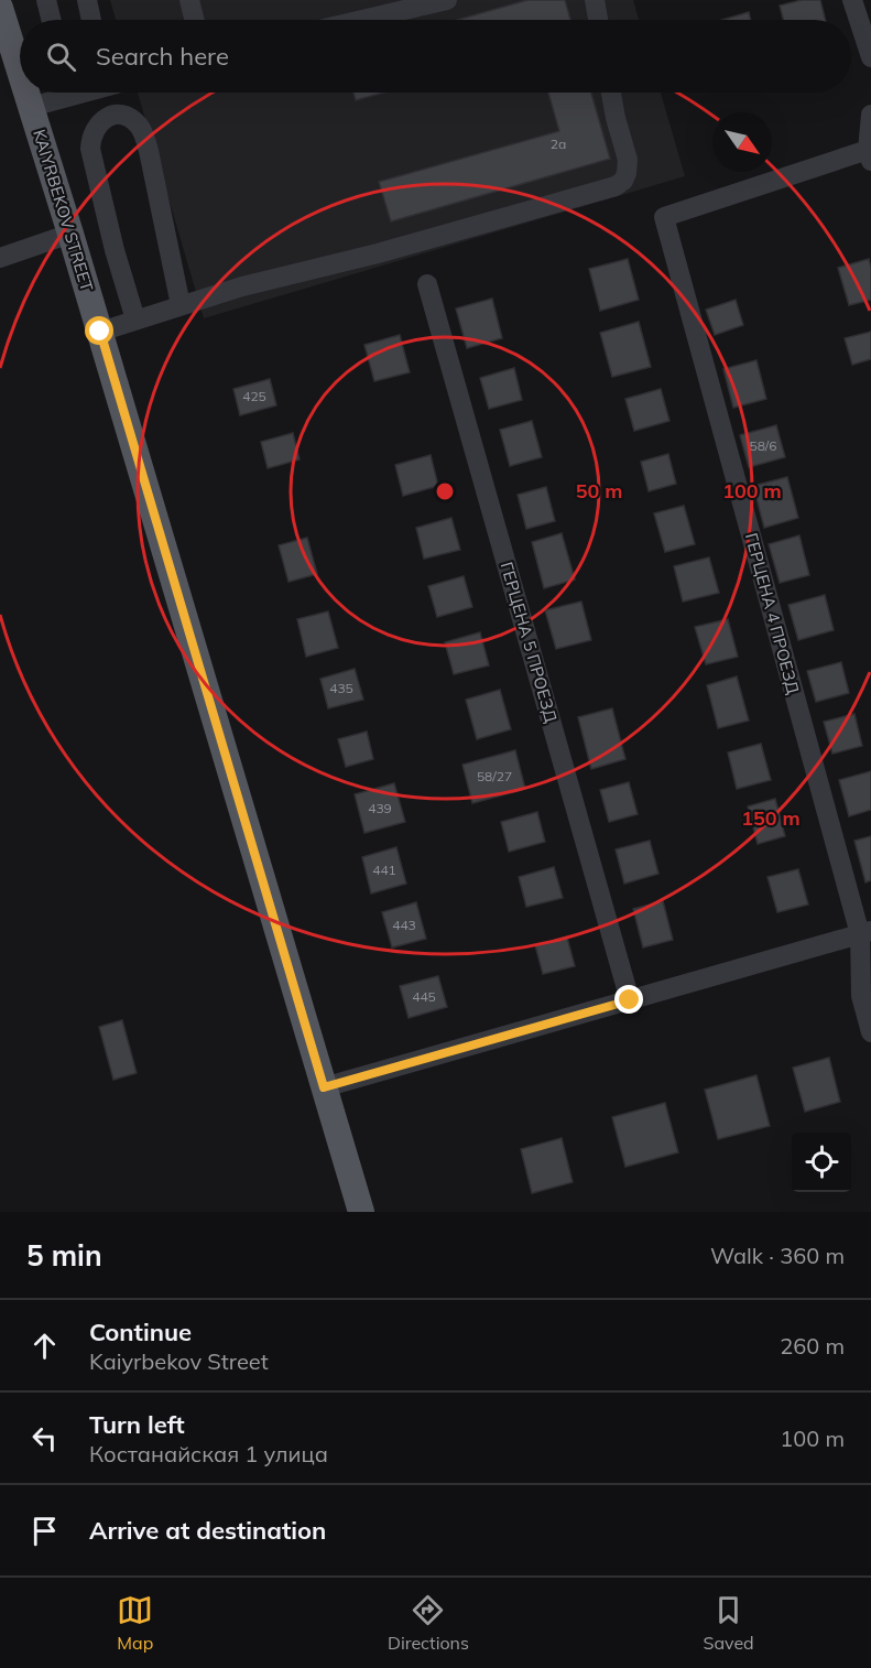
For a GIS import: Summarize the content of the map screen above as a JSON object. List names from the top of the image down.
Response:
{
  "streets": {
    "main road": ["KAIYRBEKOV STREET"],
    "street": ["ГЕРЦЕНА 4 ПРОЕЗД", "ГЕРЦЕНА 5 ПРОЕЗД"]
  },
  "house_numbers": [
    "2а",
    "425",
    "58/6",
    "435",
    "58/27",
    "439",
    "441",
    "443",
    "445"
  ],
  "north": "bottom right",
  "page": {
    "search": "Search here",
    "heading": ["5 min", "Walk · 360 m"],
    "list": [
      ["Continue", "Kaiyrbekov Street", "260 m"],
      ["Turn left", "Костанайская 1 улица", "100 m"],
      "Arrive at destination"
    ],
    "nav": ["Map", "Directions", "Saved"]
  },
  "rings": ["50 m", "100 m", "150 m"]
}
